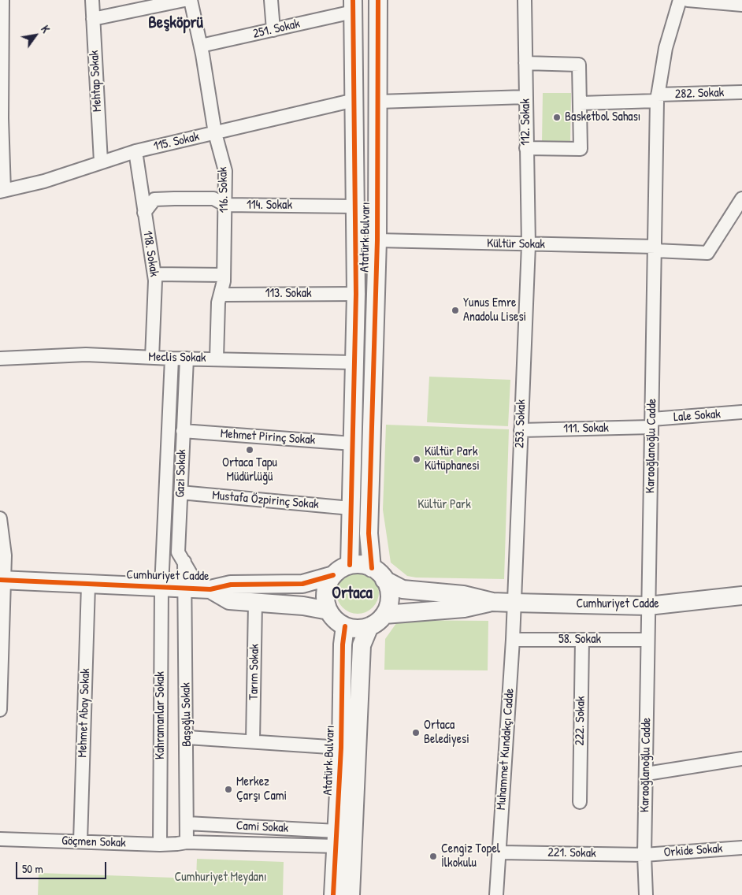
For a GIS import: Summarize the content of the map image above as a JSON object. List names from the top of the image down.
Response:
{
  "streets": {
    "main road": ["Atatürk Bulvarı", "Cumhuriyet Cadde"],
    "street": [
      "251. Sokak",
      "Mehtap Sokak",
      "282. Sokak",
      "112. Sokak",
      "115. Sokak",
      "116. Sokak",
      "114. Sokak",
      "Kültür Sokak",
      "118. Sokak",
      "113. Sokak",
      "Meclis Sokak",
      "Lale Sokak",
      "253. Sokak",
      "111. Sokak",
      "Mehmet Pirinç Sokak",
      "Karaoğlanoğlu Cadde",
      "Gazi Sokak",
      "Mustafa Özpirinç Sokak",
      "58. Sokak",
      "Tarım Sokak",
      "Mehmet Abay Sokak",
      "Başoğlu Sokak",
      "Kahramanlar Sokak",
      "222. Sokak",
      "Muhammet Kundakçı Cadde",
      "Cami Sokak",
      "Göçmen Sokak",
      "Orkide Sokak",
      "221. Sokak"
    ]
  },
  "crossings": [
    ["251. Sokak", "116. Sokak"],
    ["251. Sokak", "Atatürk Bulvarı"],
    ["Mehtap Sokak", "115. Sokak"],
    ["282. Sokak", "Karaoğlanoğlu Cadde"],
    ["112. Sokak", "Kültür Sokak"],
    ["112. Sokak", "253. Sokak"],
    ["115. Sokak", "116. Sokak"],
    ["115. Sokak", "Atatürk Bulvarı"],
    ["115. Sokak", "118. Sokak"],
    ["116. Sokak", "114. Sokak"],
    ["116. Sokak", "113. Sokak"],
    ["116. Sokak", "Meclis Sokak"],
    ["114. Sokak", "Atatürk Bulvarı"],
    ["114. Sokak", "118. Sokak"],
    ["Atatürk Bulvarı", "Kültür Sokak"],
    ["Atatürk Bulvarı", "113. Sokak"],
    ["Atatürk Bulvarı", "Meclis Sokak"],
    ["Atatürk Bulvarı", "Mehmet Pirinç Sokak"],
    ["Atatürk Bulvarı", "Mustafa Özpirinç Sokak"],
    ["Atatürk Bulvarı", "Cumhuriyet Cadde"],
    ["Atatürk Bulvarı", "Cami Sokak"],
    ["Kültür Sokak", "253. Sokak"],
    ["Kültür Sokak", "Karaoğlanoğlu Cadde"],
    ["118. Sokak", "Meclis Sokak"],
    ["Meclis Sokak", "Gazi Sokak"],
    ["Lale Sokak", "111. Sokak"],
    ["Lale Sokak", "Karaoğlanoğlu Cadde"],
    ["253. Sokak", "111. Sokak"],
    ["253. Sokak", "Cumhuriyet Cadde"],
    ["253. Sokak", "Muhammet Kundakçı Cadde"],
    ["111. Sokak", "Karaoğlanoğlu Cadde"],
    ["Mehmet Pirinç Sokak", "Gazi Sokak"],
    ["Karaoğlanoğlu Cadde", "Cumhuriyet Cadde"],
    ["Karaoğlanoğlu Cadde", "58. Sokak"],
    ["Karaoğlanoğlu Cadde", "Orkide Sokak"],
    ["Karaoğlanoğlu Cadde", "221. Sokak"],
    ["Gazi Sokak", "Mustafa Özpirinç Sokak"],
    ["Gazi Sokak", "Cumhuriyet Cadde"],
    ["Gazi Sokak", "Başoğlu Sokak"],
    ["Gazi Sokak", "Kahramanlar Sokak"],
    ["Cumhuriyet Cadde", "Tarım Sokak"],
    ["Cumhuriyet Cadde", "Mehmet Abay Sokak"],
    ["Cumhuriyet Cadde", "Başoğlu Sokak"],
    ["Cumhuriyet Cadde", "Kahramanlar Sokak"],
    ["Cumhuriyet Cadde", "Muhammet Kundakçı Cadde"],
    ["58. Sokak", "222. Sokak"],
    ["58. Sokak", "Muhammet Kundakçı Cadde"],
    ["Mehmet Abay Sokak", "Göçmen Sokak"],
    ["Başoğlu Sokak", "Cami Sokak"],
    ["Başoğlu Sokak", "Göçmen Sokak"],
    ["Kahramanlar Sokak", "Göçmen Sokak"],
    ["Muhammet Kundakçı Cadde", "221. Sokak"],
    ["Cami Sokak", "Göçmen Sokak"],
    ["Orkide Sokak", "221. Sokak"]
  ],
  "districts": ["Beşköprü", "Ortaca"],
  "parks": ["Kültür Park", "Cumhuriyet Meydanı"],
  "places": [
    "Basketbol Sahası",
    "Yunus Emre Anadolu Lisesi",
    "Ortaca Tapu Müdürlüğü",
    "Kültür Park Kütüphanesi",
    "Ortaca Belediyesi",
    "Merkez Çarşı Cami",
    "Cengiz Topel İlkokulu"
  ],
  "scale_bar": "50 m",
  "north": "top right"
}
